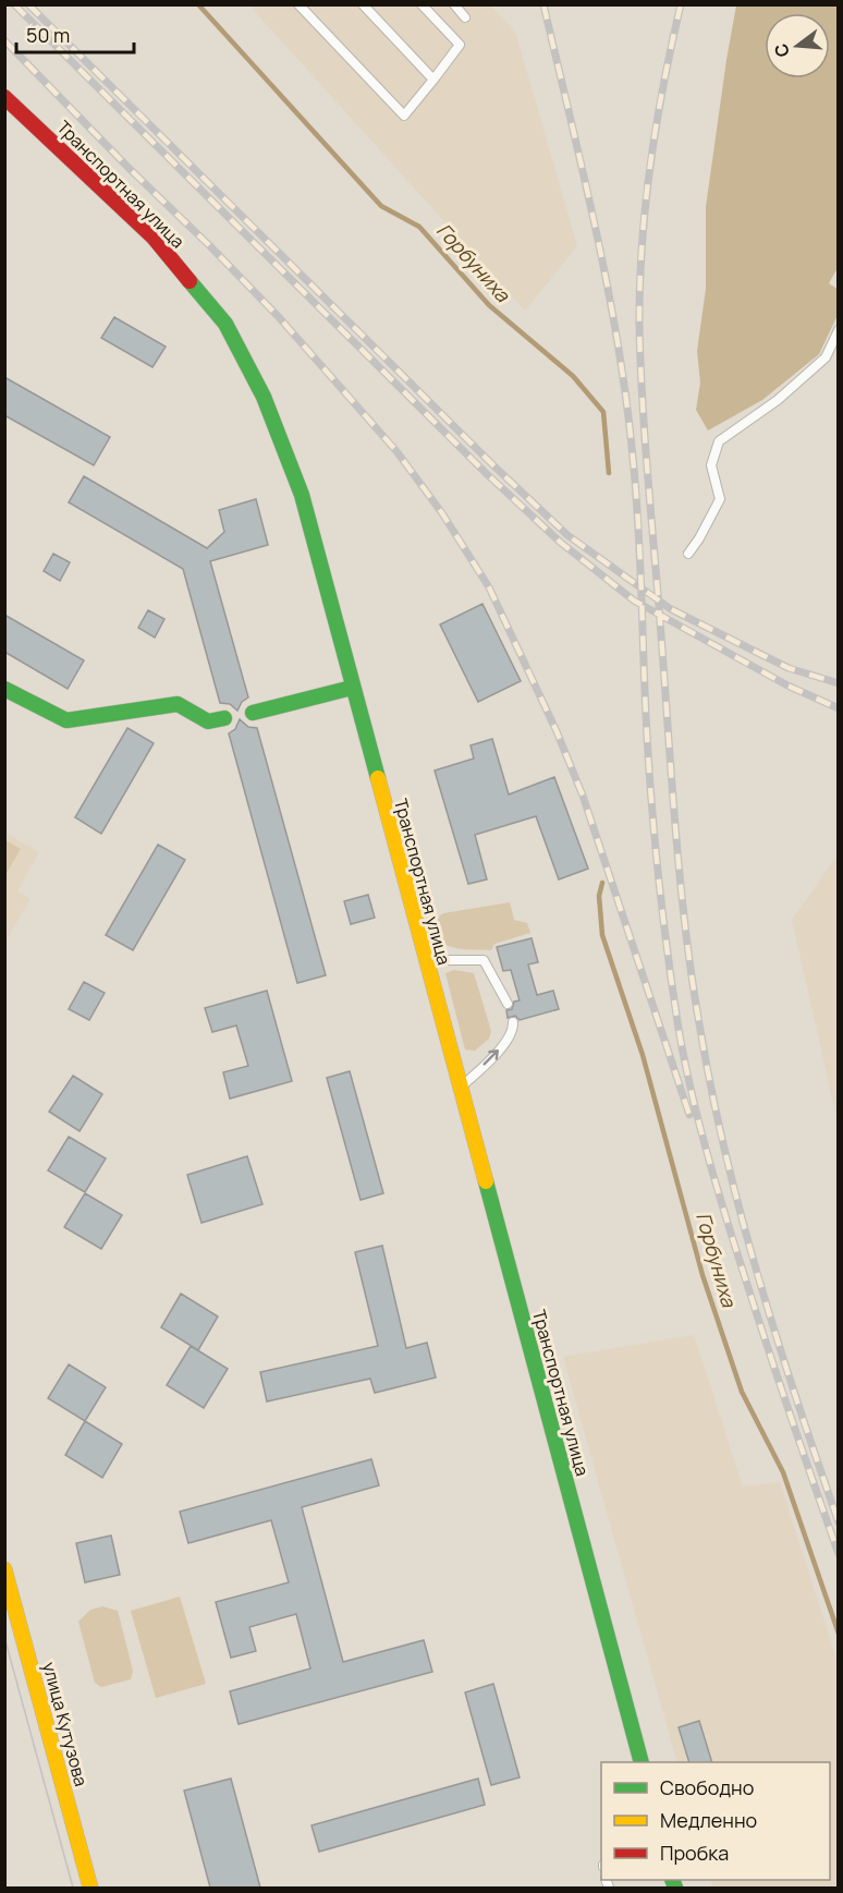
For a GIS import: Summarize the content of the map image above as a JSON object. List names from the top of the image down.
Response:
{
  "streets": {
    "main road": ["Транспортная улица", "улица Кутузова"]
  },
  "water": ["Горбуниха"],
  "legend": ["Свободно", "Медленно", "Пробка"],
  "scale_bar": "50 m",
  "north": "left"
}
